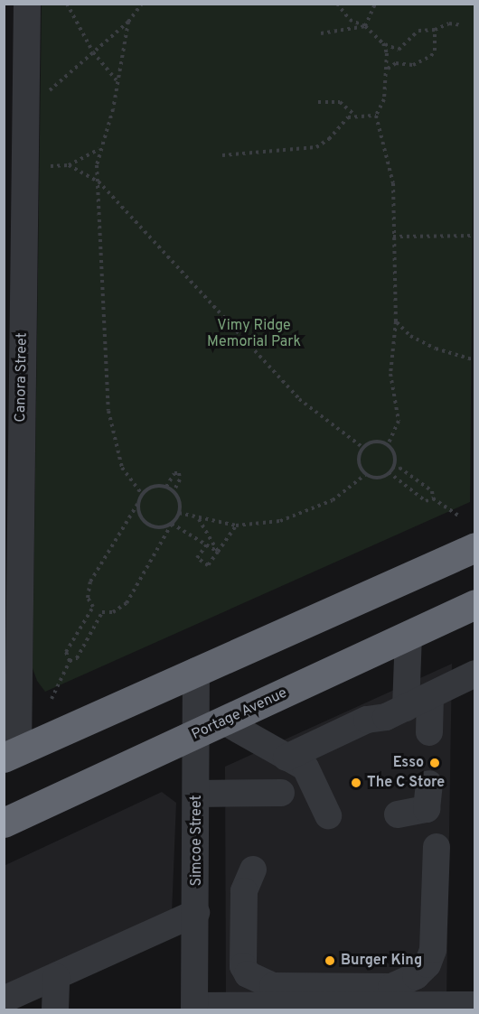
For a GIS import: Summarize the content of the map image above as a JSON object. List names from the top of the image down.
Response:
{
  "streets": {
    "highway": ["Portage Avenue"],
    "street": ["Canora Street", "Simcoe Street"]
  },
  "crossings": [
    ["Portage Avenue", "Simcoe Street"]
  ],
  "parks": ["Vimy Ridge Memorial Park"],
  "places": ["Esso", "The C Store", "Burger King"]
}
